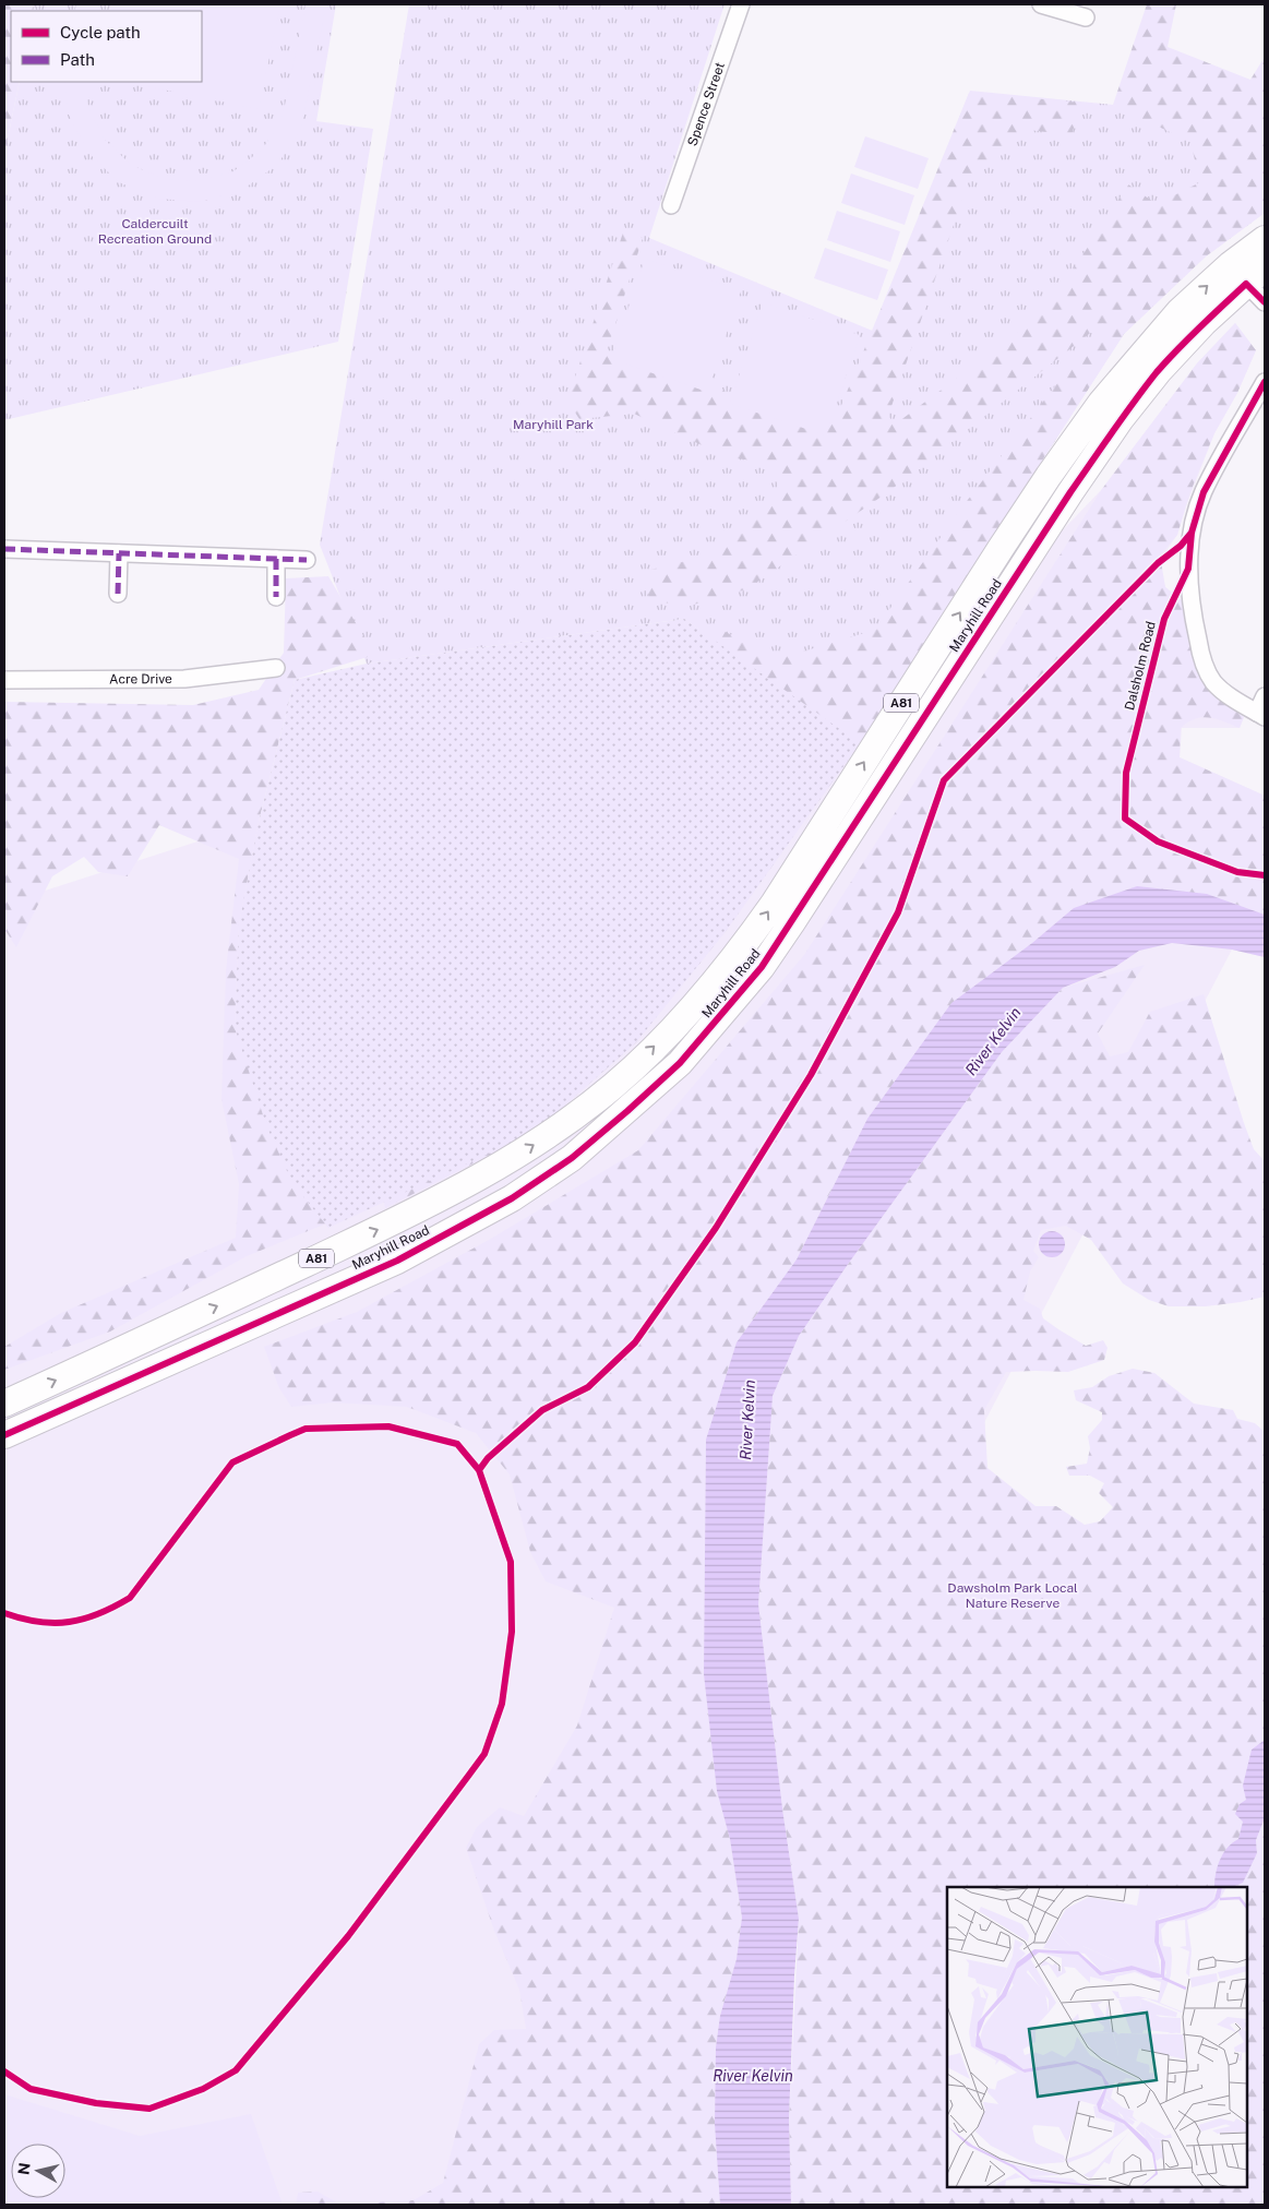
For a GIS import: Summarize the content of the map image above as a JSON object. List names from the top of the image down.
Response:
{
  "streets": {
    "main road": ["Maryhill Road", "A81"],
    "street": ["Spence Street", "Acre Drive"],
    "cycle path": ["Dalsholm Road"]
  },
  "water": ["River Kelvin"],
  "parks": ["Caldercuilt Recreation Ground", "Maryhill Park", "Dawsholm Park Local Nature Reserve"],
  "legend": ["Cycle path", "Path"],
  "north": "left"
}
